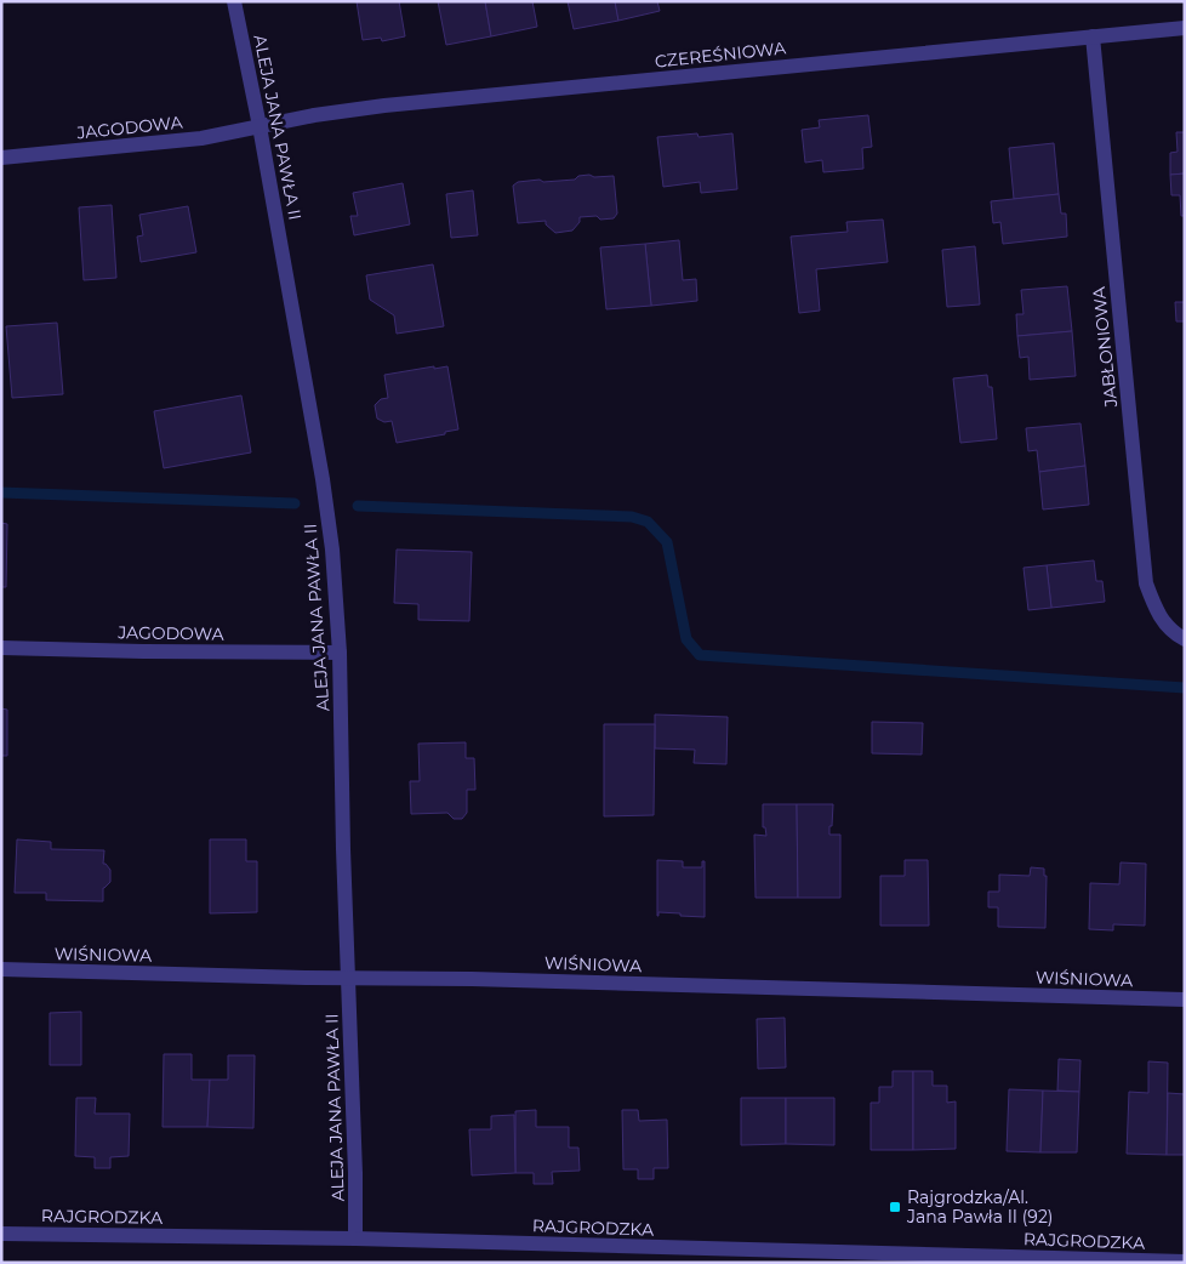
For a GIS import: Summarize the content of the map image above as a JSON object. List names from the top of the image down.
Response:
{
  "streets": {
    "street": [
      "CZEREŚNIOWA",
      "JAGODOWA",
      "ALEJA JANA PAWŁA II",
      "JABŁONIOWA",
      "WIŚNIOWA",
      "RAJGRODZKA"
    ]
  },
  "crossings": [
    ["CZEREŚNIOWA", "JAGODOWA"],
    ["CZEREŚNIOWA", "ALEJA JANA PAWŁA II"],
    ["CZEREŚNIOWA", "JABŁONIOWA"],
    ["JAGODOWA", "ALEJA JANA PAWŁA II"],
    ["ALEJA JANA PAWŁA II", "WIŚNIOWA"],
    ["ALEJA JANA PAWŁA II", "RAJGRODZKA"]
  ],
  "places": {
    "transit": ["Rajgrodzka/Al. Jana Pawła II (92)"]
  }
}
